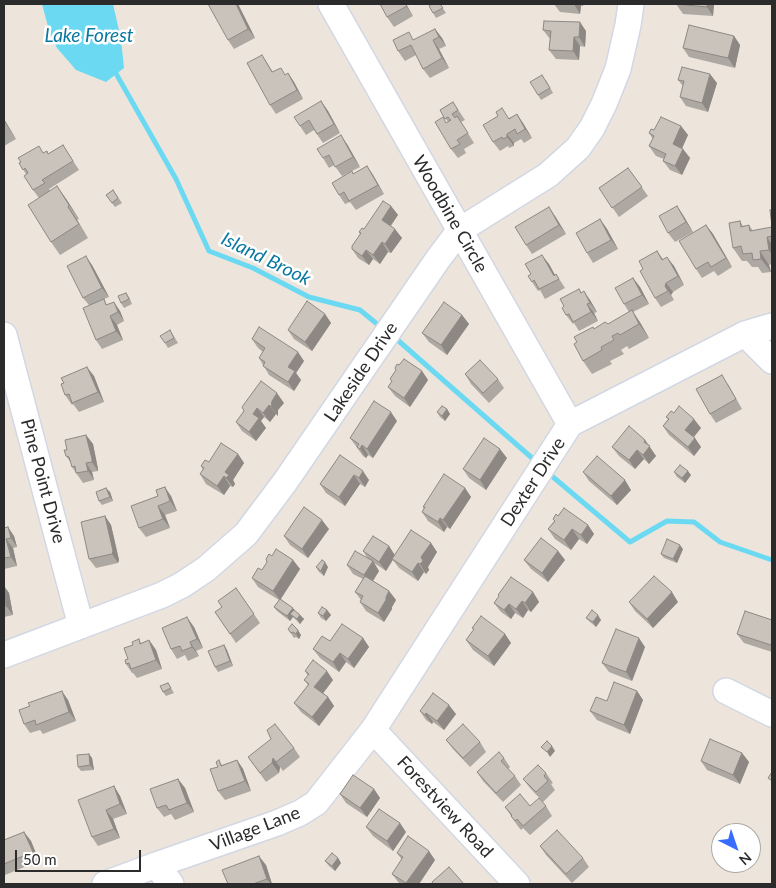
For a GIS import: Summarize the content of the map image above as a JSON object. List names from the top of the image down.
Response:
{
  "streets": {
    "street": [
      "Woodbine Circle",
      "Lakeside Drive",
      "Pine Point Drive",
      "Dexter Drive",
      "Forestview Road",
      "Village Lane"
    ]
  },
  "crossings": [
    ["Woodbine Circle", "Lakeside Drive"],
    ["Woodbine Circle", "Dexter Drive"],
    ["Lakeside Drive", "Pine Point Drive"],
    ["Dexter Drive", "Forestview Road"],
    ["Dexter Drive", "Village Lane"],
    ["Forestview Road", "Village Lane"]
  ],
  "water": ["Lake Forest", "Island Brook"],
  "scale_bar": "50 m",
  "north": "bottom right"
}
